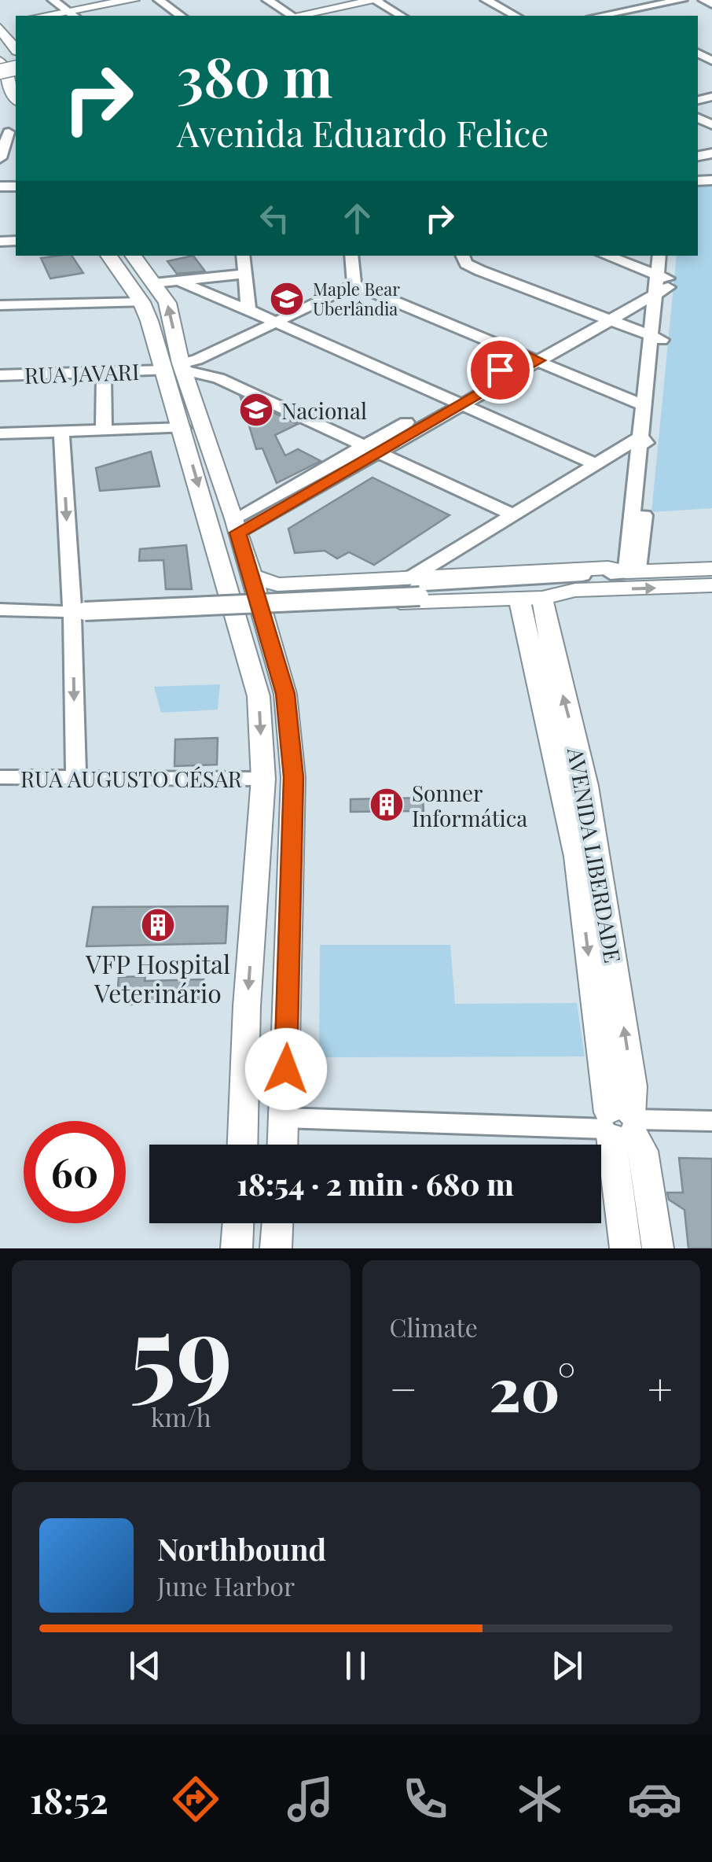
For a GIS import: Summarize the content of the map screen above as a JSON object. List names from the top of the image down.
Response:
{
  "streets": {
    "main road": ["AVENIDA LIBERDADE"],
    "street": ["RUA JAVARI", "RUA AUGUSTO CÉSAR"]
  },
  "places": {
    "school or university": ["Maple Bear Uberlândia", "Nacional"],
    "building": ["Sonner Informática", "VFP Hospital Veterinário"]
  },
  "page": {
    "turn": ["380 m", "Avenida Eduardo Felice"],
    "limit": "60",
    "trip": "18:54 · 2 min · 680 m",
    "tile": [
      ["59", "km/h"],
      "Climate"
    ],
    "heat": ["−", "20°", "+"],
    "song": ["Northbound", "June Harbor"],
    "tabs": "18:52"
  }
}
